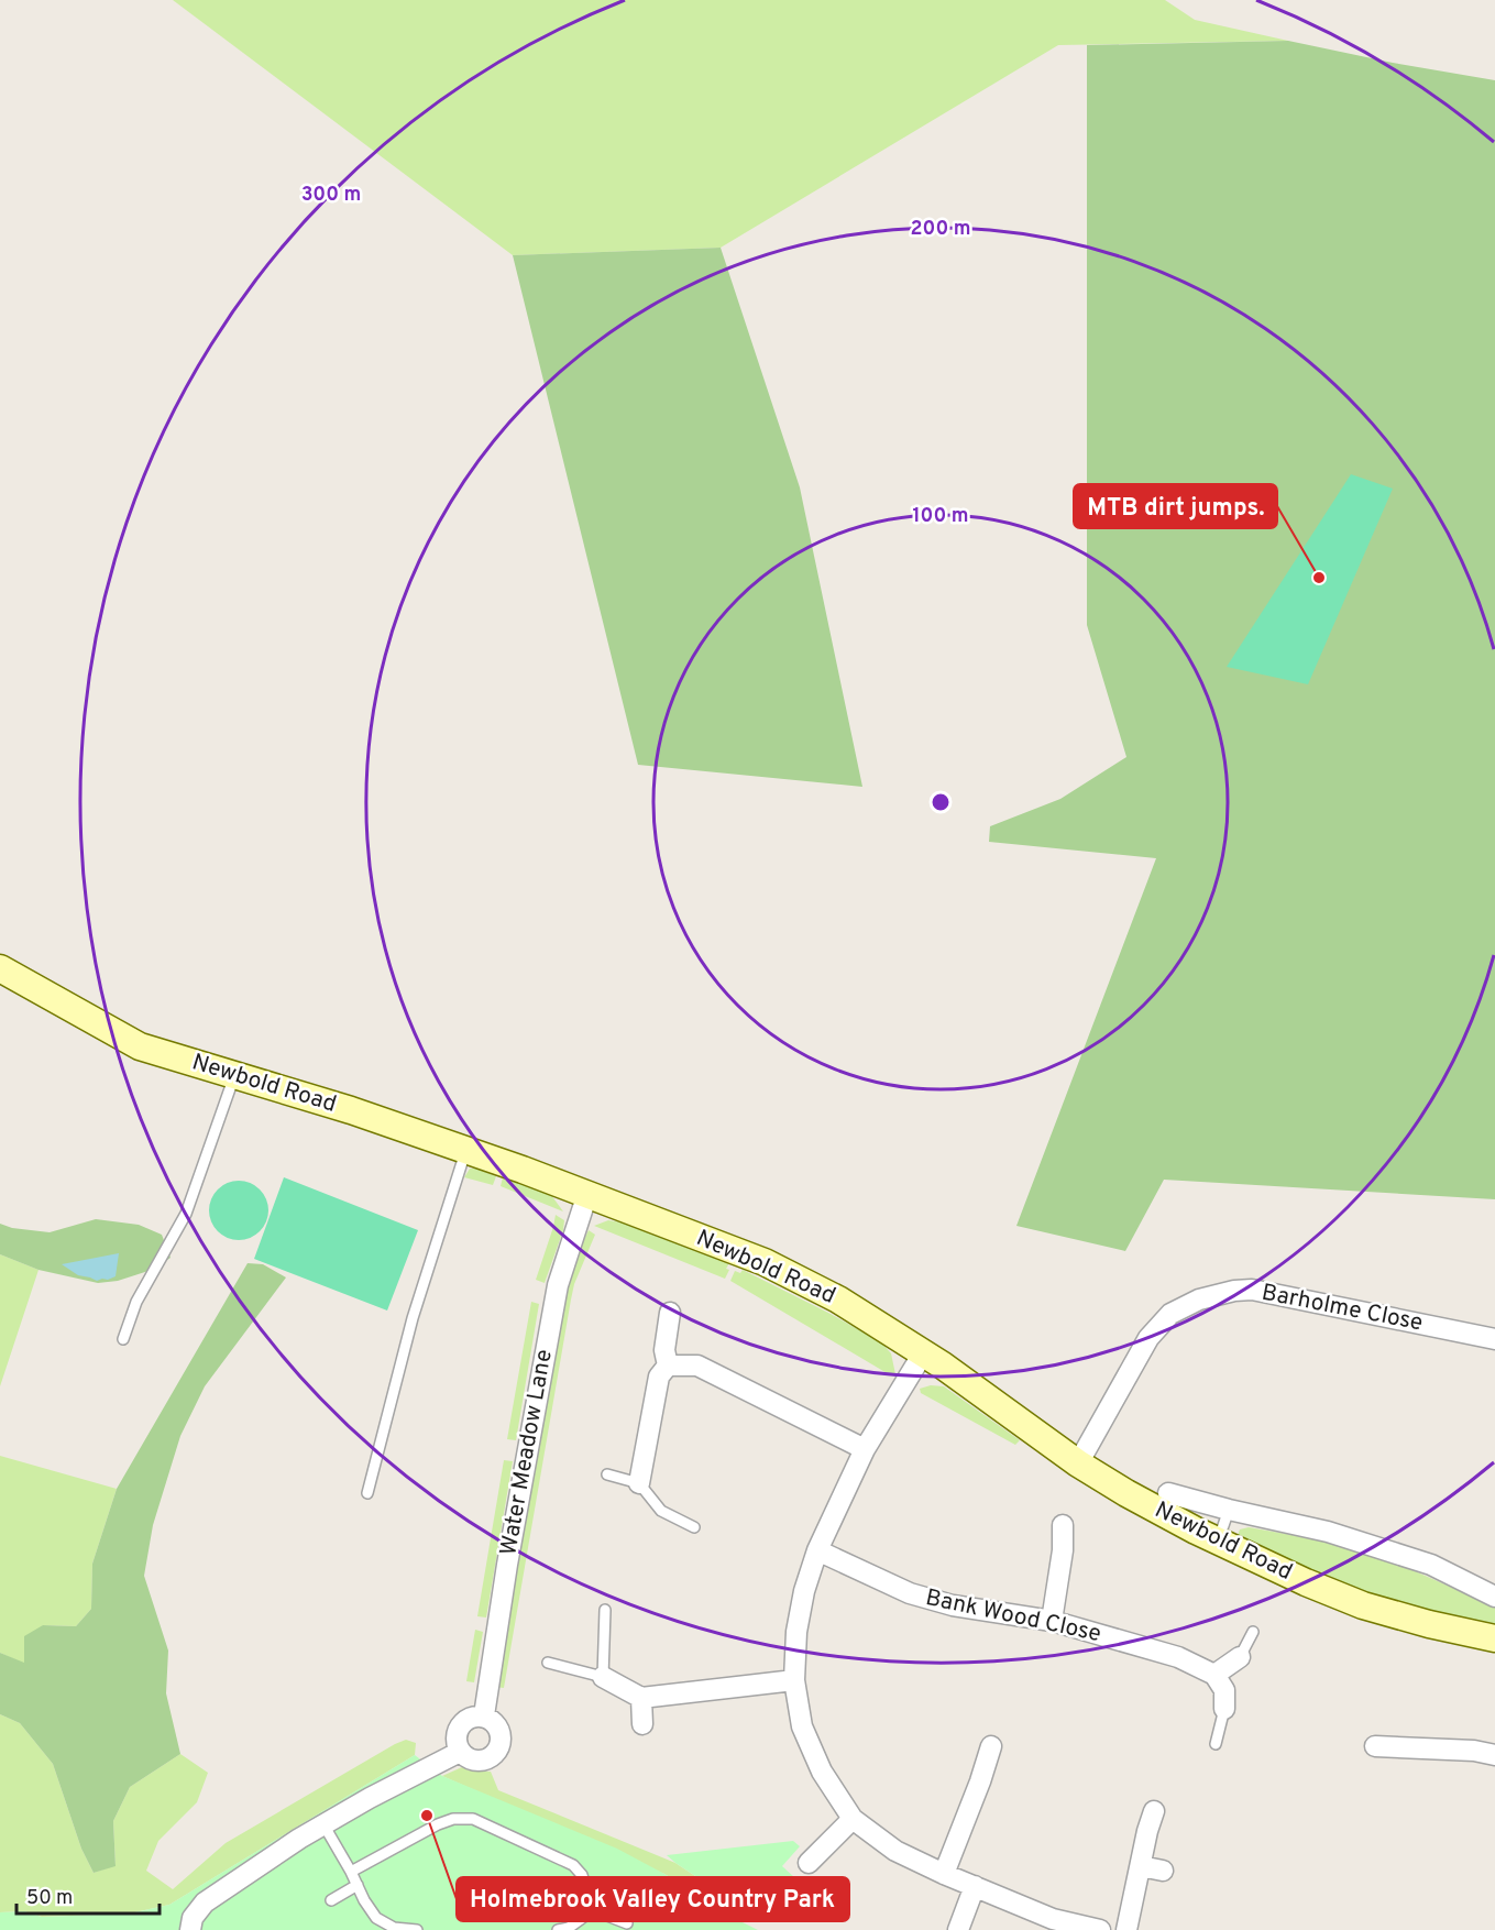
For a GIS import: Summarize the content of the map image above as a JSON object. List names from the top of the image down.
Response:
{
  "streets": {
    "main road": ["Newbold Road"],
    "street": ["Barholme Close", "Water Meadow Lane", "Bank Wood Close"]
  },
  "crossings": [
    ["Newbold Road", "Barholme Close"],
    ["Newbold Road", "Water Meadow Lane"]
  ],
  "places": ["MTB dirt jumps.", "Holmebrook Valley Country Park"],
  "scale_bar": "50 m",
  "rings": ["300 m", "200 m", "100 m"]
}
